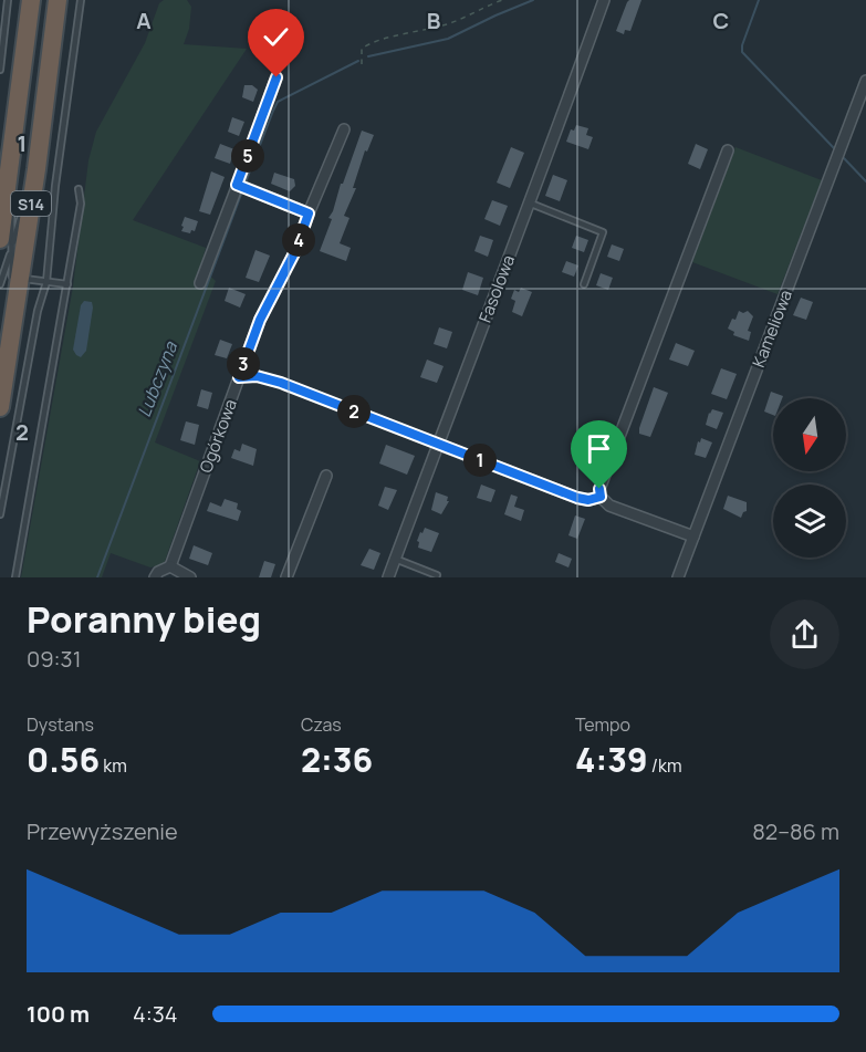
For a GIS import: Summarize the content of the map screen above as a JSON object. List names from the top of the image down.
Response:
{
  "streets": {
    "highway": ["S14"],
    "street": ["Fasolowa", "Kameliowa", "Ogórkowa"]
  },
  "water": ["Lubczyna"],
  "north": "bottom",
  "page": {
    "pins": [
      "5",
      "4",
      "3",
      "2",
      "1"
    ],
    "heading": ["Poranny bieg", "09:31"],
    "stats": [
      ["Dystans", "0.56 km"],
      ["Czas", "2:36"],
      ["Tempo", "4:39 /km"]
    ],
    "chart": ["Przewyższenie", "82–86 m"],
    "list": [
      {
        "name": "100 m",
        "note": "4:34"
      }
    ]
  },
  "grid": {
    "columns": ["A", "B", "C"],
    "rows": ["1", "2"]
  }
}
